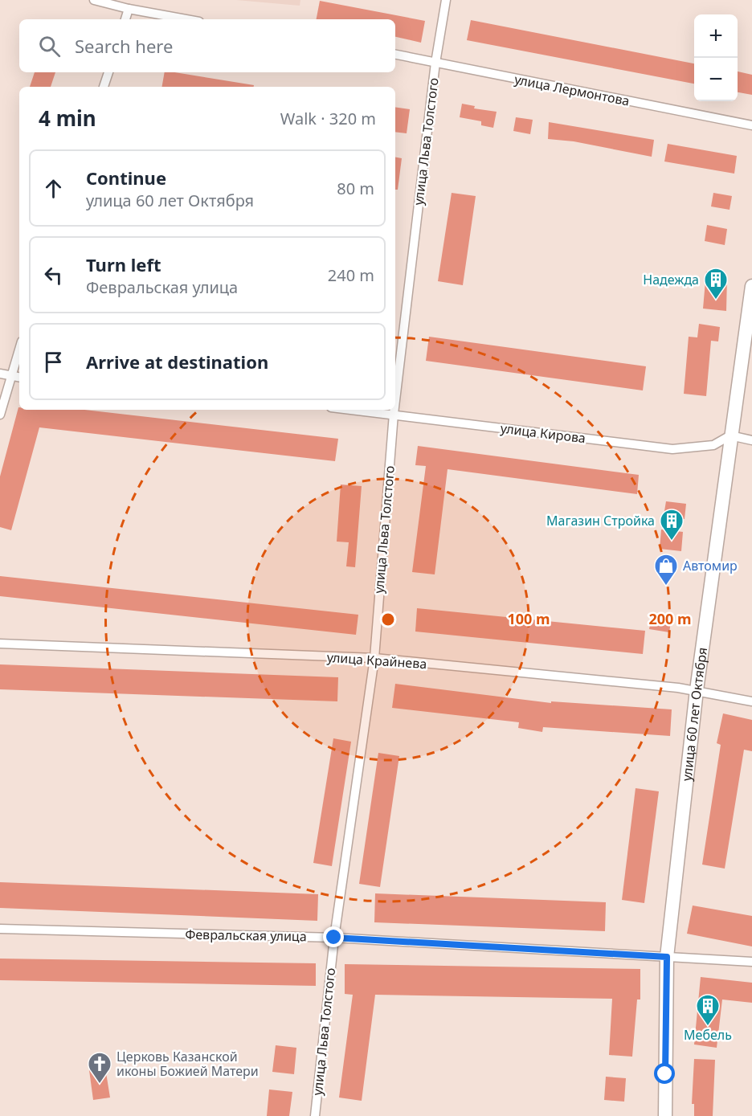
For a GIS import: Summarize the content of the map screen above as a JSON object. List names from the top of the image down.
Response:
{
  "streets": {
    "main road": ["улица 60 лет Октября"],
    "street": [
      "улица Лермонтова",
      "улица Льва Толстого",
      "улица Кирова",
      "улица Крайнева",
      "Февральская улица"
    ]
  },
  "crossings": [
    ["улица Лермонтова", "улица Льва Толстого"],
    ["улица Льва Толстого", "улица Кирова"],
    ["улица Льва Толстого", "улица Крайнева"],
    ["улица Льва Толстого", "Февральская улица"],
    ["улица Кирова", "улица 60 лет Октября"],
    ["улица Крайнева", "улица 60 лет Октября"],
    ["улица 60 лет Октября", "Февральская улица"]
  ],
  "places": {
    "building": ["Надежда", "Магазин Стройка", "Мебель"],
    "shop": ["Автомир"],
    "church": ["Церковь Казанской иконы Божией Матери"]
  },
  "page": {
    "map_buttons": ["+", "−"],
    "search": "Search here",
    "heading": ["4 min", "Walk · 320 m"],
    "list": [
      ["Continue", "улица 60 лет Октября", "80 m"],
      ["Turn left", "Февральская улица", "240 m"],
      "Arrive at destination"
    ]
  },
  "rings": ["100 m", "200 m"]
}
